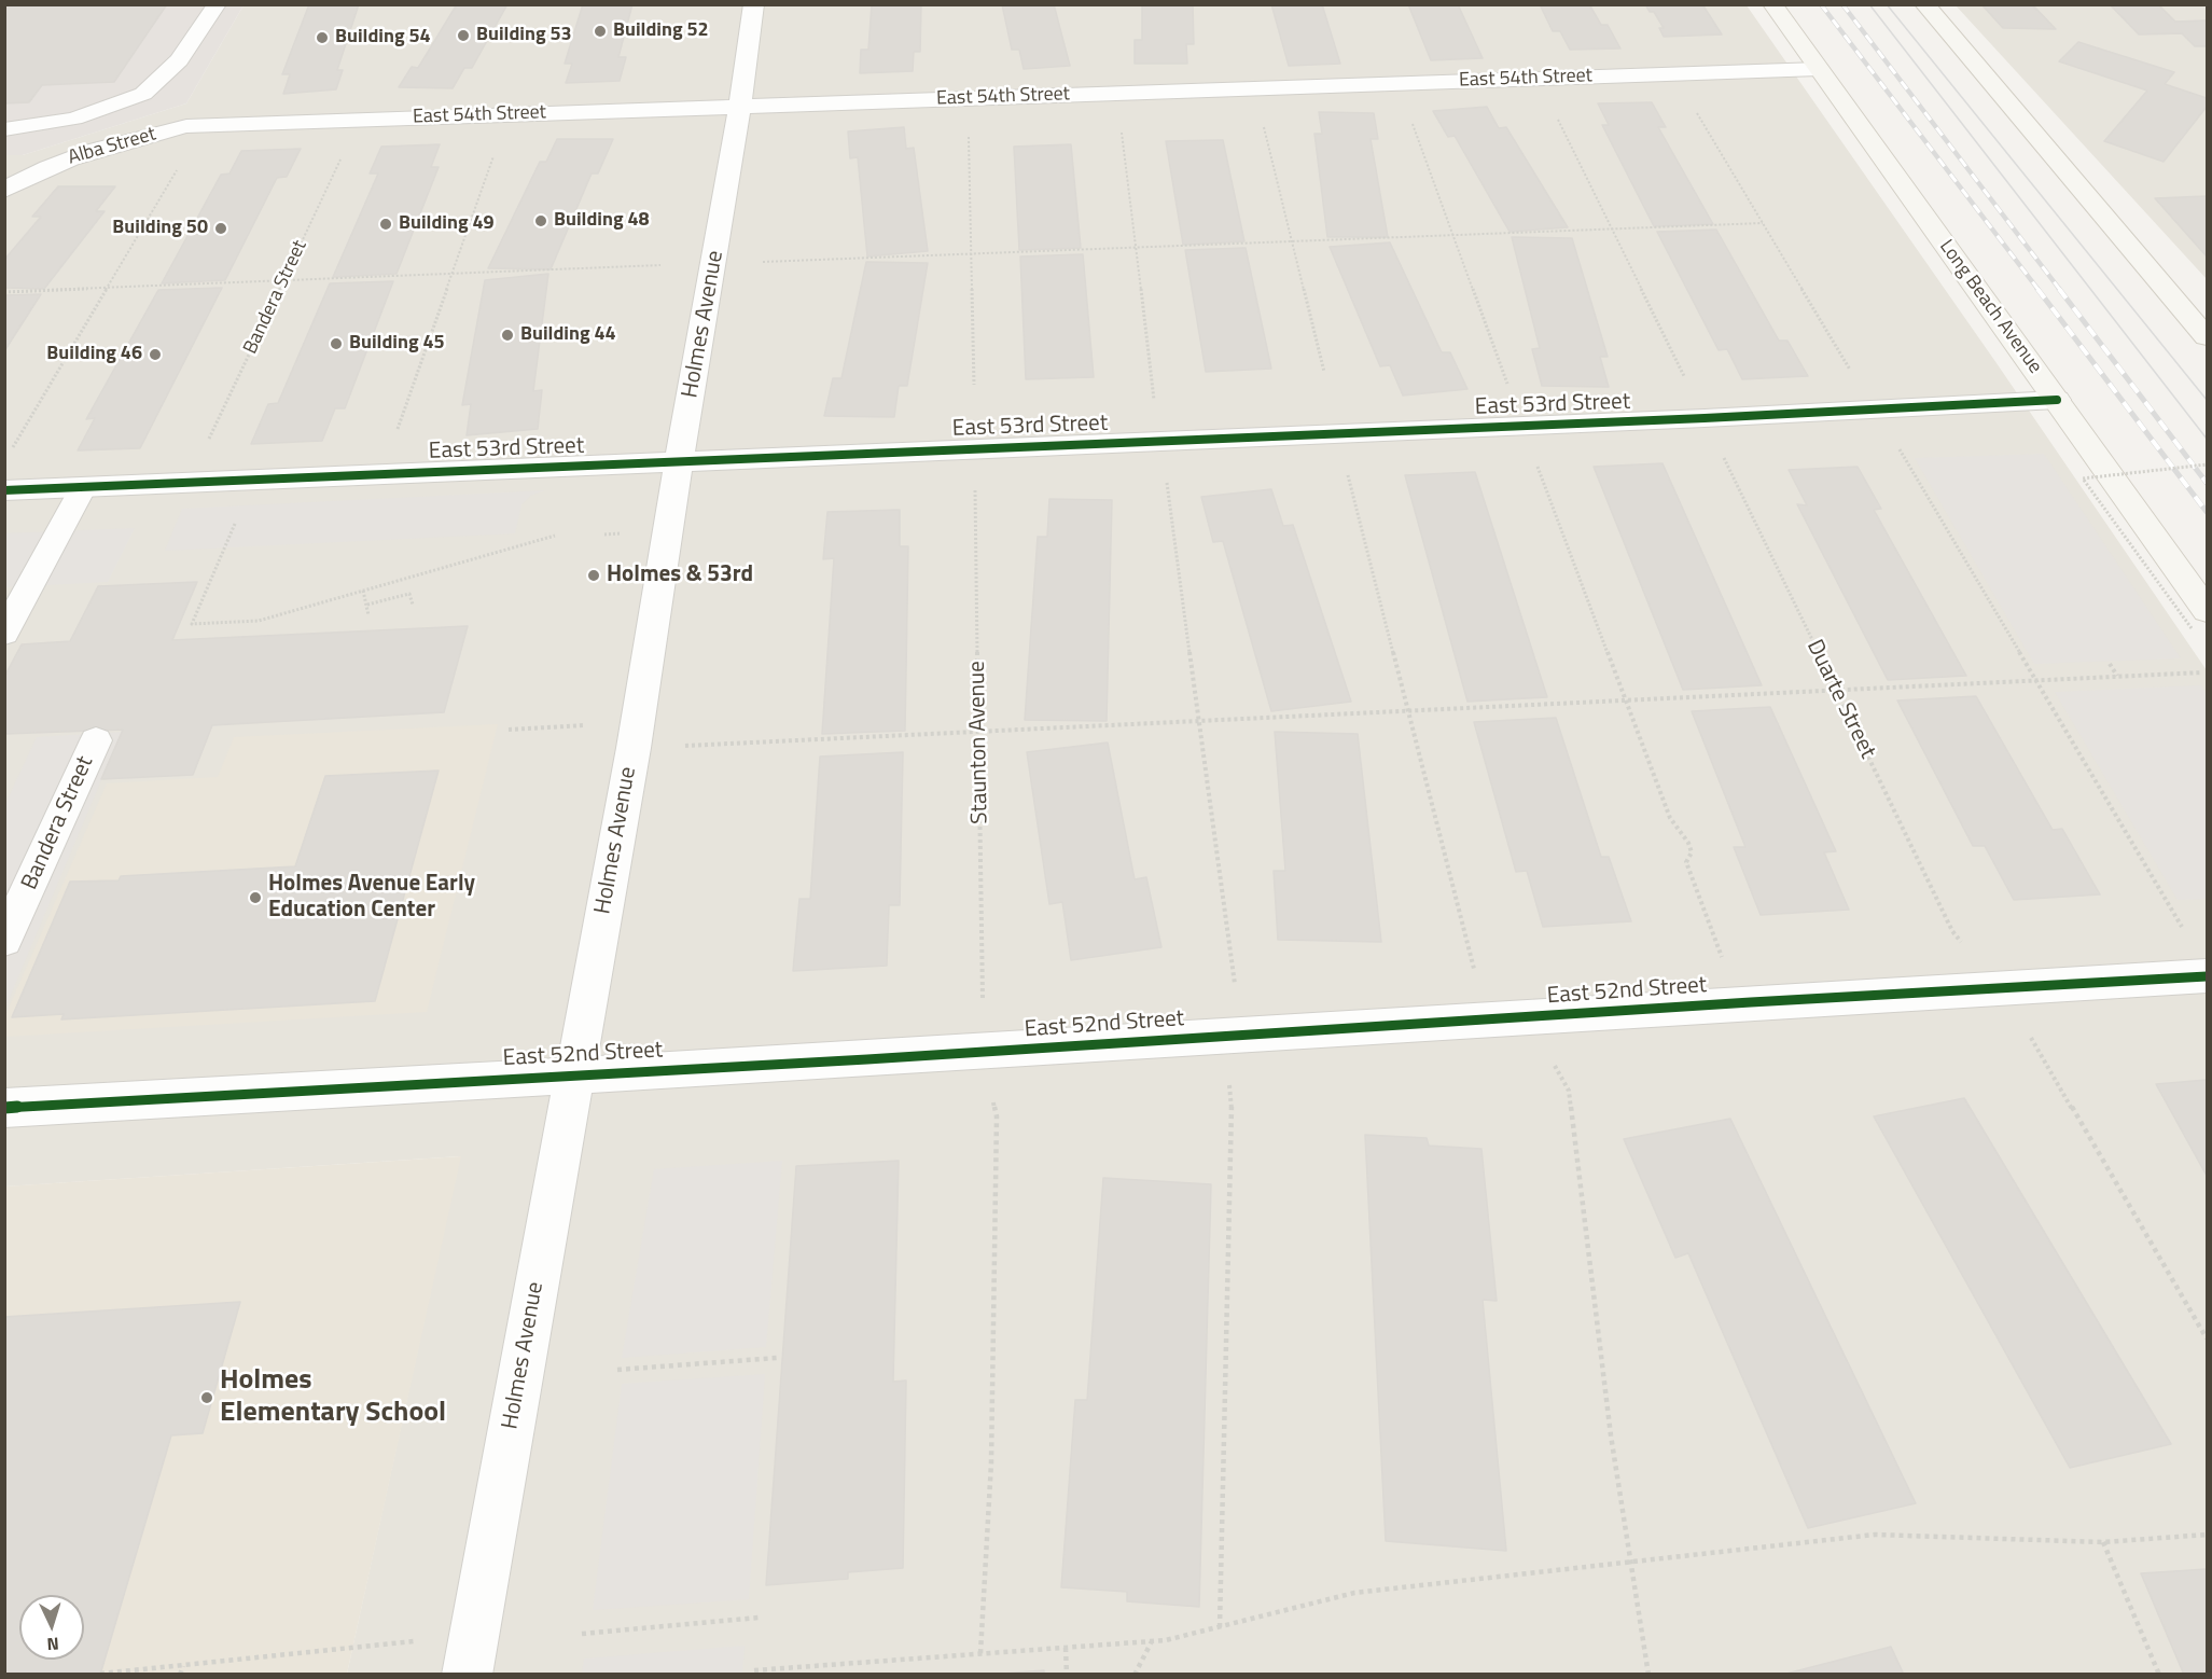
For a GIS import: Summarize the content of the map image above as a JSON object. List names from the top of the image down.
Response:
{
  "streets": {
    "street": [
      "East 54th Street",
      "Alba Street",
      "Long Beach Avenue",
      "Holmes Avenue",
      "East 53rd Street",
      "East 52nd Street"
    ],
    "lane": ["Bandera Street"],
    "path": ["Duarte Street", "Staunton Avenue"]
  },
  "crossings": [
    ["East 54th Street", "Alba Street"],
    ["East 54th Street", "Long Beach Avenue"],
    ["East 54th Street", "Holmes Avenue"],
    ["Long Beach Avenue", "East 53rd Street"],
    ["Holmes Avenue", "East 53rd Street"],
    ["Holmes Avenue", "East 52nd Street"]
  ],
  "places": [
    "Building 52",
    "Building 53",
    "Building 54",
    "Building 48",
    "Building 49",
    "Building 50",
    "Building 44",
    "Building 45",
    "Building 46",
    "Holmes & 53rd",
    "Holmes Avenue Early Education Center",
    "Holmes Elementary School"
  ],
  "north": "bottom"
}
